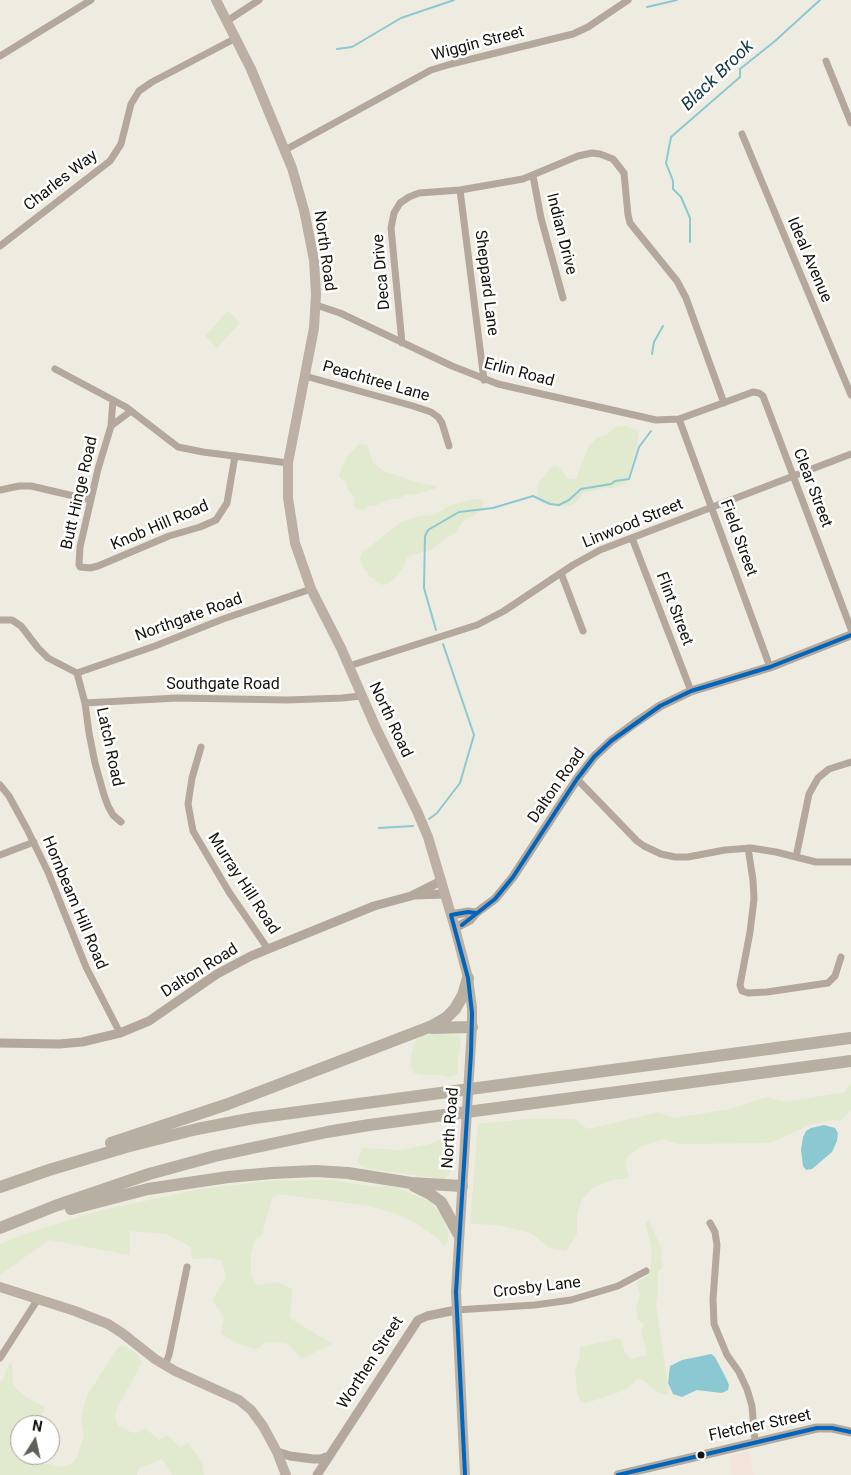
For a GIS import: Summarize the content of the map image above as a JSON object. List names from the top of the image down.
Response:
{
  "streets": {
    "main road": ["North Road"],
    "street": [
      "Wiggin Street",
      "Charles Way",
      "Indian Drive",
      "Ideal Avenue",
      "Deca Drive",
      "Sheppard Lane",
      "Erlin Road",
      "Peachtree Lane",
      "Clear Street",
      "Butt Hinge Road",
      "Linwood Street",
      "Knob Hill Road",
      "Field Street",
      "Flint Street",
      "Northgate Road",
      "Southgate Road",
      "Latch Road",
      "Dalton Road",
      "Murray Hill Road",
      "Hornbeam Hill Road",
      "Crosby Lane",
      "Worthen Street",
      "Fletcher Street"
    ]
  },
  "crossings": [
    ["Wiggin Street", "North Road"],
    ["Charles Way", "North Road"],
    ["Indian Drive", "Deca Drive"],
    ["North Road", "Erlin Road"],
    ["North Road", "Peachtree Lane"],
    ["North Road", "Linwood Street"],
    ["North Road", "Northgate Road"],
    ["North Road", "Southgate Road"],
    ["North Road", "Dalton Road"],
    ["North Road", "Crosby Lane"],
    ["North Road", "Worthen Street"],
    ["Deca Drive", "Sheppard Lane"],
    ["Deca Drive", "Erlin Road"],
    ["Deca Drive", "Clear Street"],
    ["Sheppard Lane", "Erlin Road"],
    ["Erlin Road", "Clear Street"],
    ["Erlin Road", "Field Street"],
    ["Clear Street", "Linwood Street"],
    ["Butt Hinge Road", "Knob Hill Road"],
    ["Linwood Street", "Field Street"],
    ["Linwood Street", "Flint Street"],
    ["Field Street", "Dalton Road"],
    ["Flint Street", "Dalton Road"],
    ["Northgate Road", "Latch Road"],
    ["Southgate Road", "Latch Road"],
    ["Dalton Road", "Murray Hill Road"],
    ["Dalton Road", "Hornbeam Hill Road"],
    ["Crosby Lane", "Worthen Street"]
  ],
  "water": ["Black Brook"],
  "north": "top"
}
